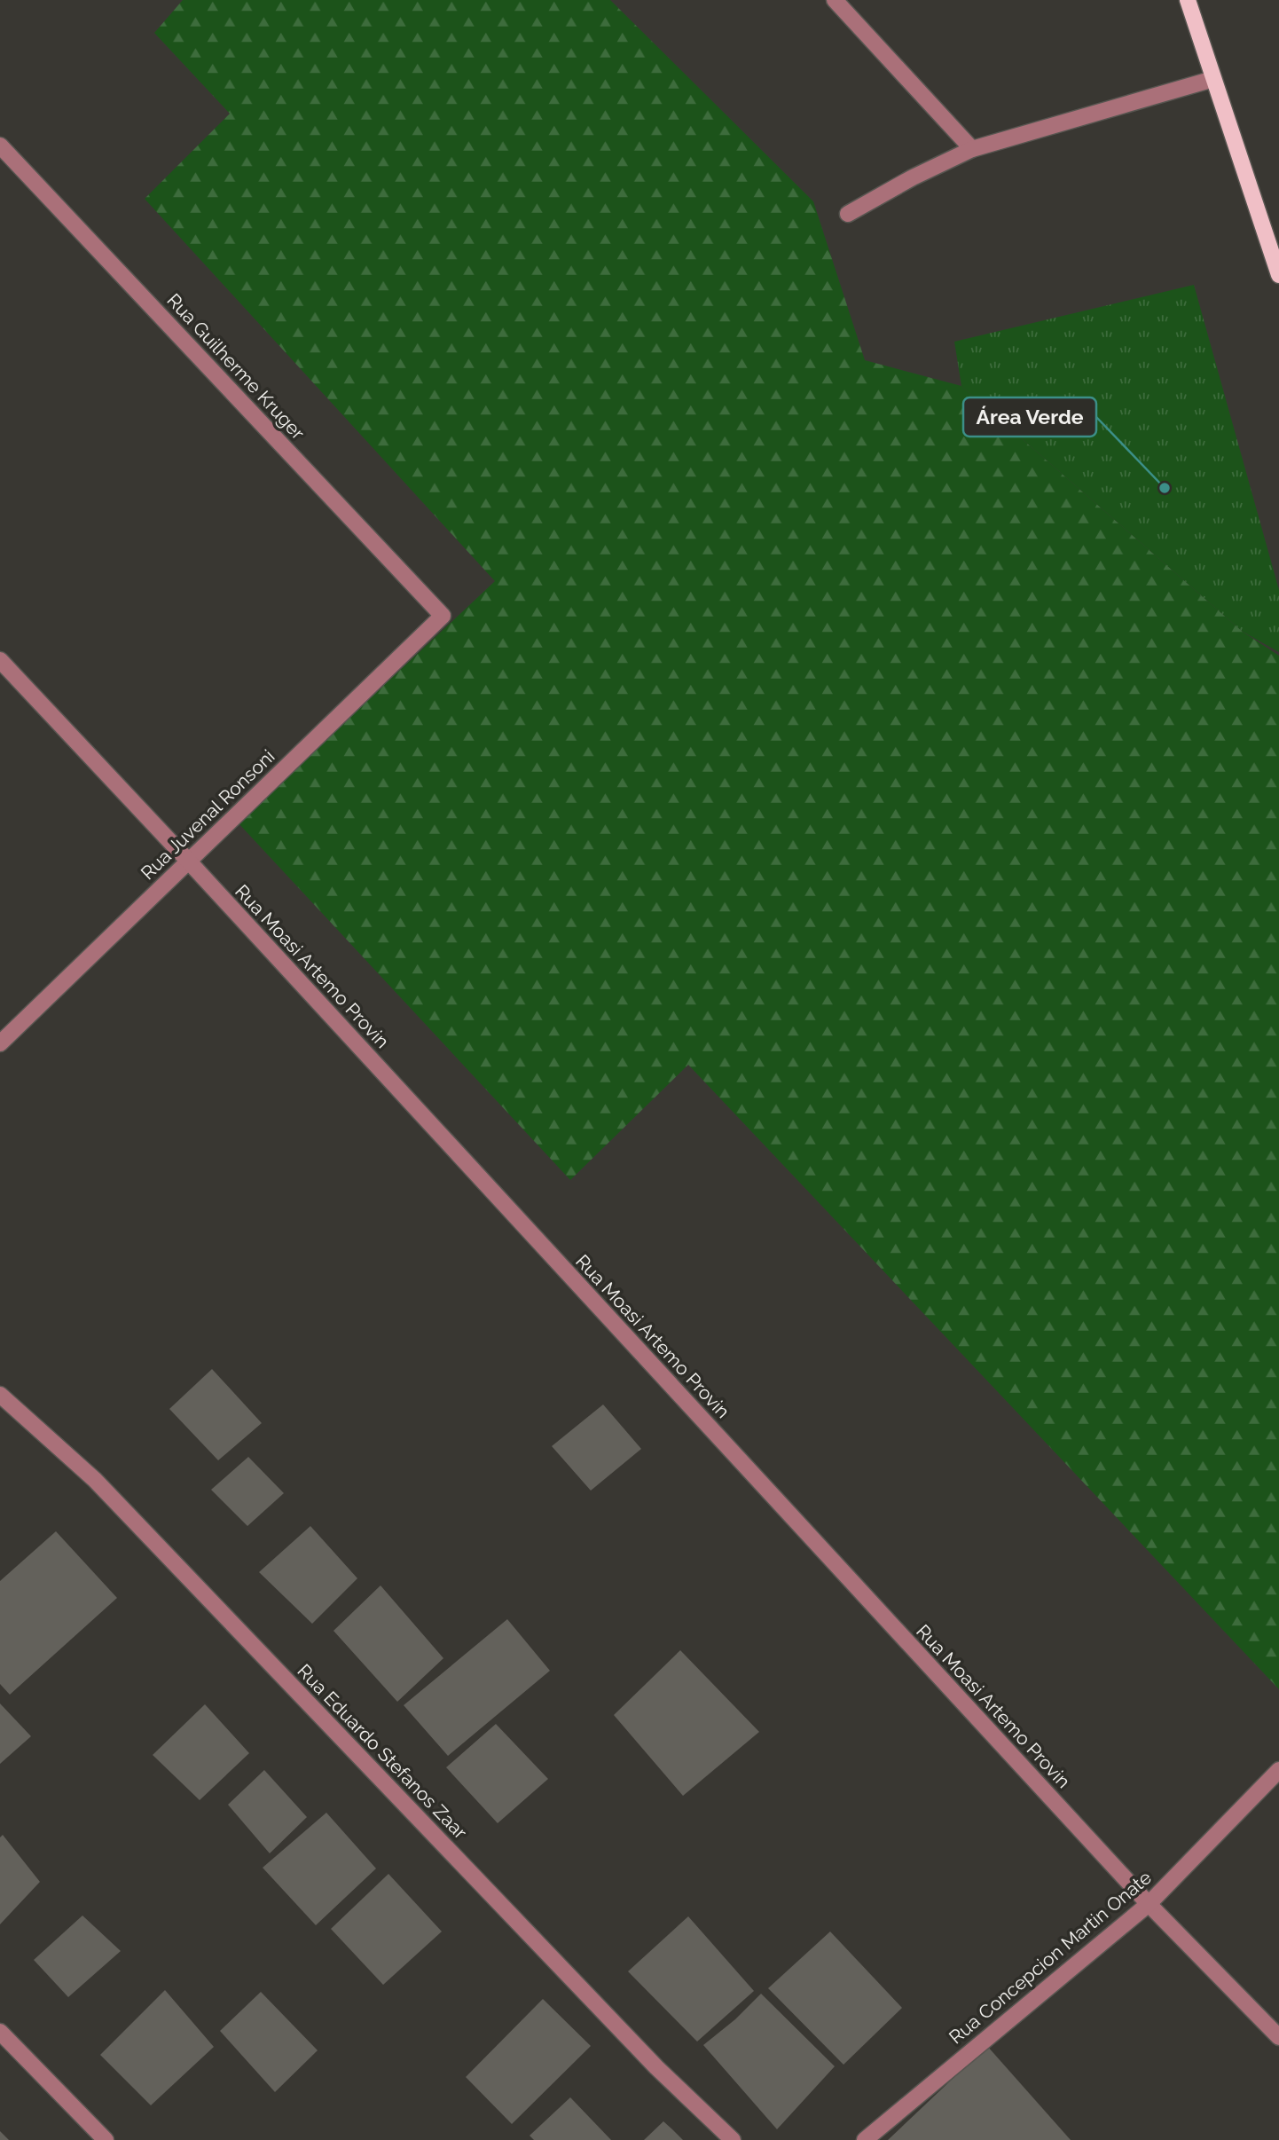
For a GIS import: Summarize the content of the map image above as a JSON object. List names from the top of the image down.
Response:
{
  "streets": {
    "street": [
      "Rua Guilherme Kruger",
      "Rua Juvenal Ronsoni",
      "Rua Moasi Artemo Provin",
      "Rua Eduardo Stefanos Zaar",
      "Rua Concepcion Martin Onate"
    ]
  },
  "crossings": [
    ["Rua Guilherme Kruger", "Rua Juvenal Ronsoni"],
    ["Rua Juvenal Ronsoni", "Rua Moasi Artemo Provin"],
    ["Rua Moasi Artemo Provin", "Rua Concepcion Martin Onate"]
  ],
  "places": ["Área Verde"]
}
